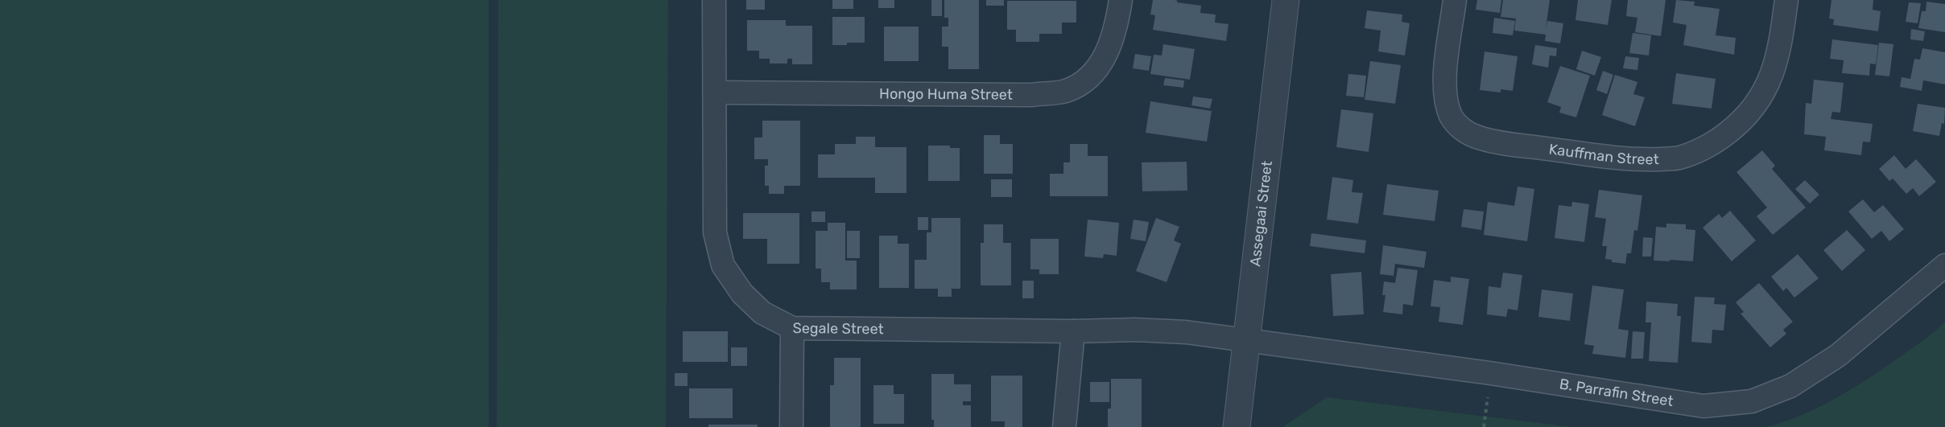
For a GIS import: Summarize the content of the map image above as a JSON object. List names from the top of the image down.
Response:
{
  "streets": {
    "street": [
      "Hongo Huma Street",
      "Kauffman Street",
      "Assegaai Street",
      "Segale Street",
      "B. Parrafin Street"
    ]
  },
  "crossings": [
    ["Hongo Huma Street", "Segale Street"],
    ["Assegaai Street", "Segale Street"],
    ["Assegaai Street", "B. Parrafin Street"],
    ["Segale Street", "B. Parrafin Street"]
  ]
}
